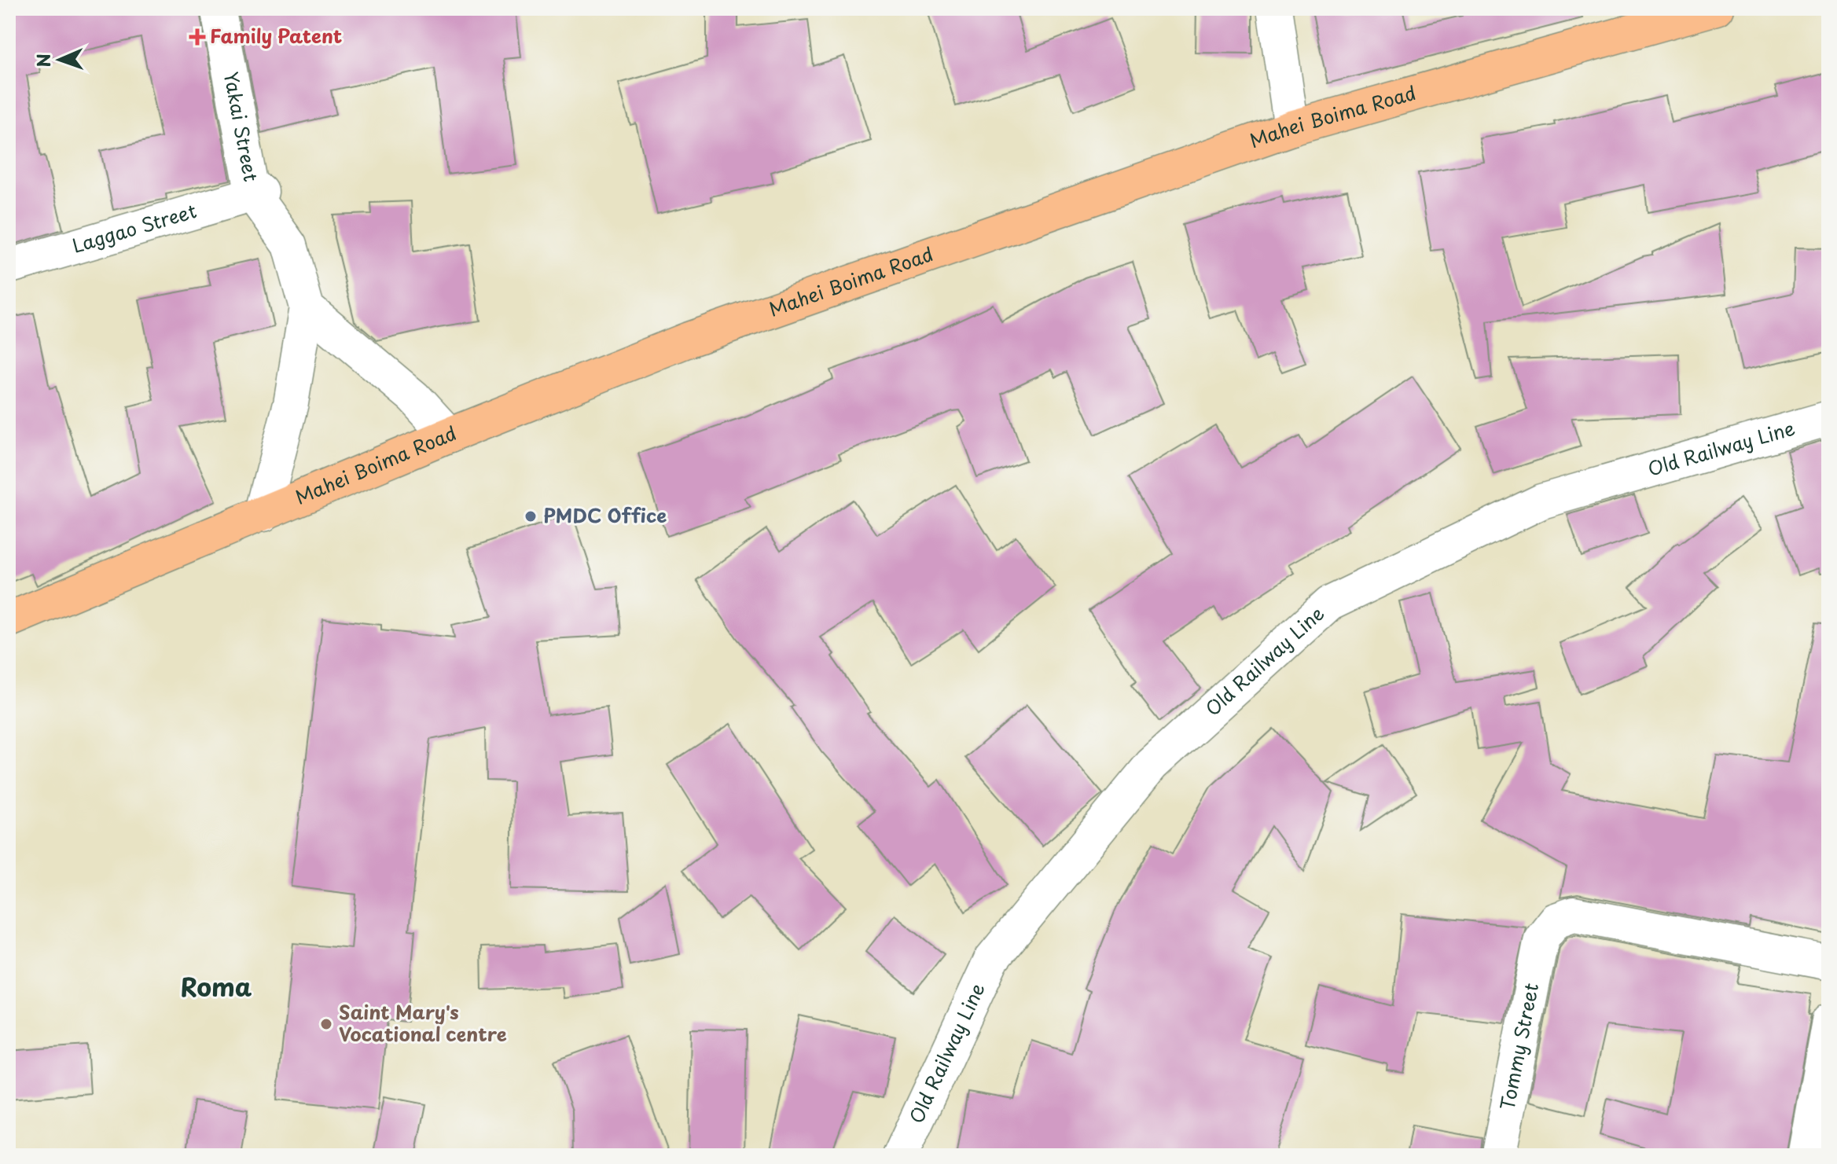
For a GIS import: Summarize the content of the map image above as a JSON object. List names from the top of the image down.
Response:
{
  "streets": {
    "main road": ["Mahei Boima Road"],
    "street": [
      "Yakai Street",
      "Laggao Street",
      "Old Railway Line",
      "Tommy Street"
    ]
  },
  "crossings": [
    ["Mahei Boima Road", "Yakai Street"],
    ["Yakai Street", "Laggao Street"]
  ],
  "districts": ["Roma"],
  "places": {
    "health": ["Family Patent"],
    "other": ["PMDC Office", "Saint Mary's Vocational centre"]
  },
  "north": "left"
}
